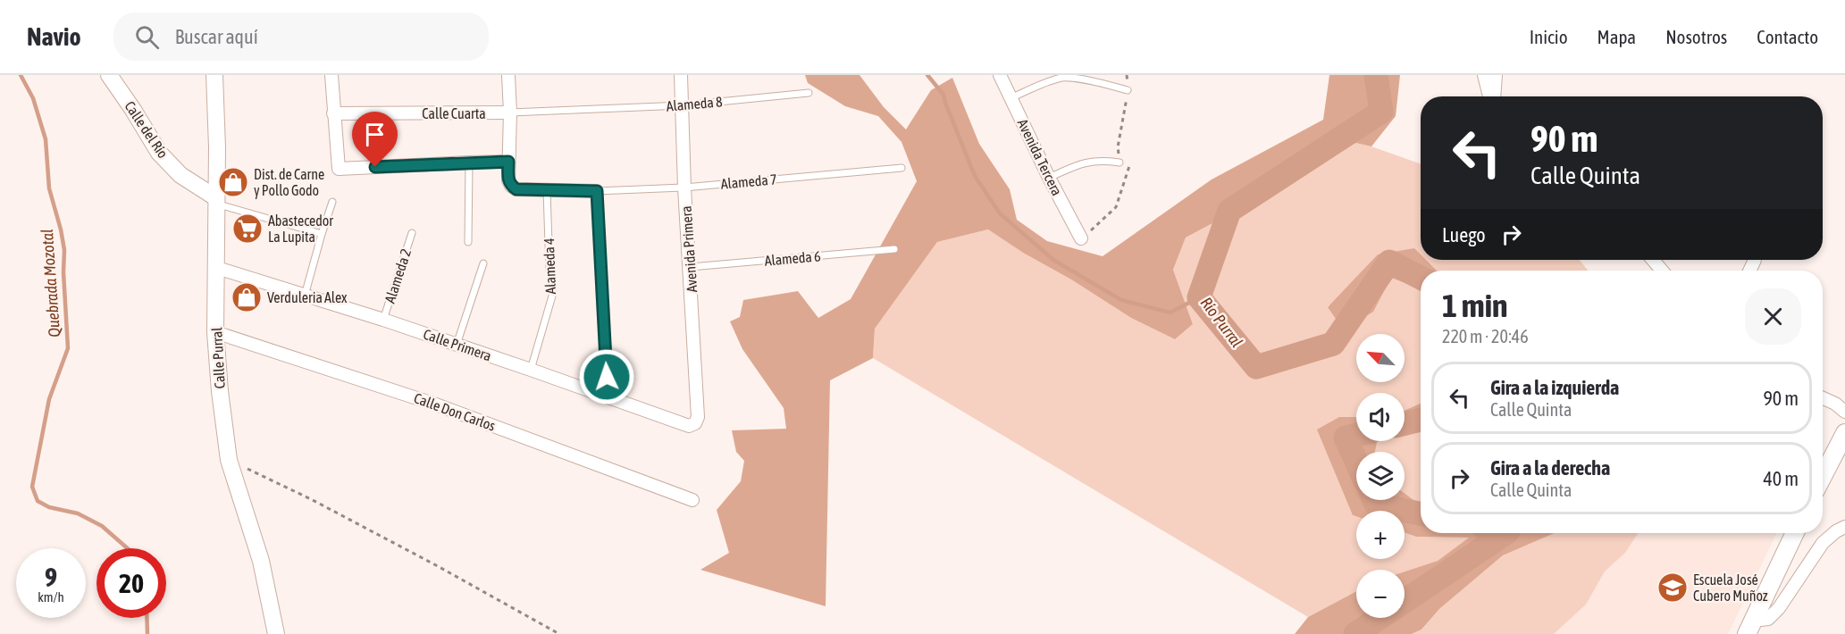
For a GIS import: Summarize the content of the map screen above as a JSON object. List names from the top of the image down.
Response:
{
  "streets": {
    "street": [
      "Calle Cuarta",
      "Calle del Río",
      "Avenida Tercera",
      "Avenida Primera",
      "Calle Primera",
      "Calle Purral",
      "Calle Don Carlos"
    ],
    "lane": [
      "Alameda 8",
      "Alameda 7",
      "Alameda 6",
      "Alameda 4",
      "Alameda 2"
    ]
  },
  "crossings": [
    ["Alameda 8", "Calle Cuarta"],
    ["Alameda 8", "Avenida Primera"],
    ["Calle del Río", "Calle Purral"],
    ["Alameda 7", "Avenida Primera"],
    ["Avenida Primera", "Alameda 6"],
    ["Avenida Primera", "Calle Primera"],
    ["Alameda 4", "Calle Primera"],
    ["Alameda 2", "Calle Primera"],
    ["Calle Primera", "Calle Purral"],
    ["Calle Purral", "Calle Don Carlos"]
  ],
  "water": ["Quebrada Mozotal", "Río Purral"],
  "places": {
    "shop": ["Dist. de Carne y Pollo Godo", "Verduleria Alex"],
    "supermarket": ["Abastecedor La Lupita"],
    "school or university": ["Escuela José Cubero Muñoz"]
  },
  "north": "top left",
  "page": {
    "header": "Navio",
    "search": "Buscar aquí",
    "nav": [
      "Inicio",
      "Mapa",
      "Nosotros",
      "Contacto"
    ],
    "turn": ["90 m", "Calle Quinta"],
    "then": "Luego",
    "heading": ["1 min", "220 m · 20:46"],
    "map_buttons": ["+", "−"],
    "list": [
      {
        "name": "Gira a la izquierda",
        "note": "Calle Quinta",
        "value": "90 m"
      },
      {
        "name": "Gira a la derecha",
        "note": "Calle Quinta",
        "value": "40 m"
      }
    ],
    "speed": "9 km/h",
    "limit": "20"
  }
}
